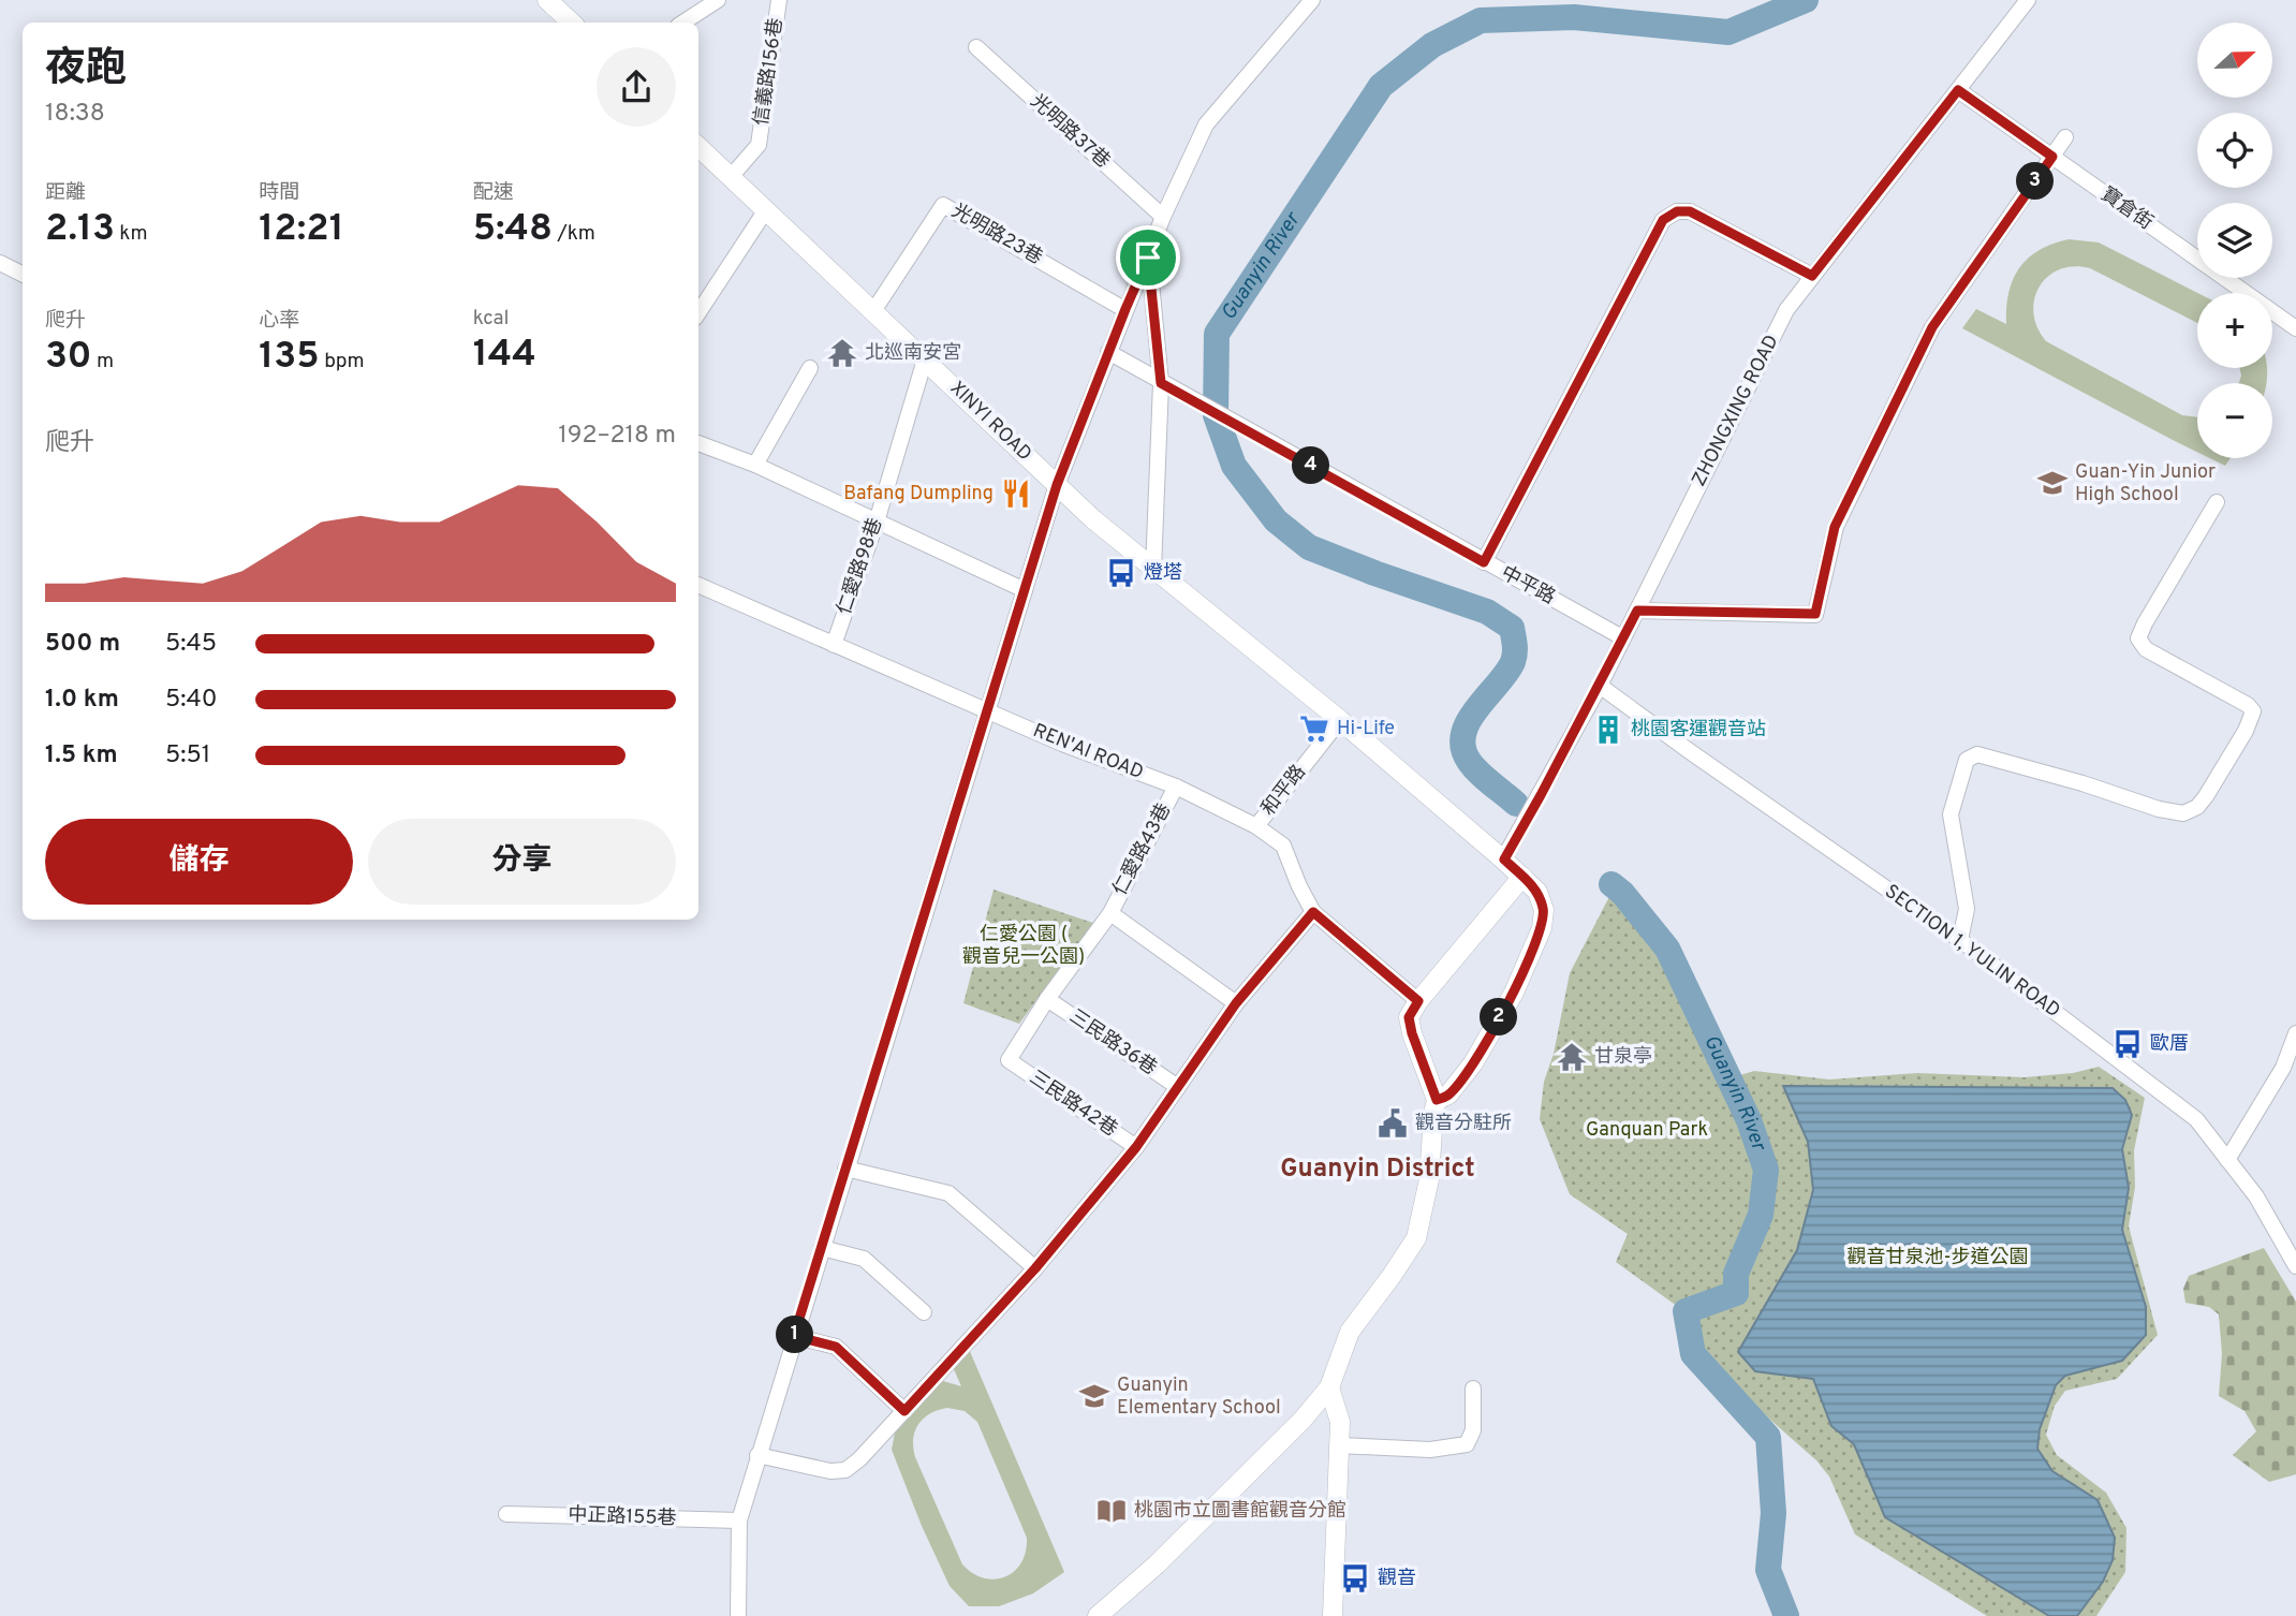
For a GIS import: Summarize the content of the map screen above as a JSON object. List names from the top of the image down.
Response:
{
  "streets": {
    "main road": ["XINYI ROAD"],
    "street": [
      "信義路156巷",
      "光明路37巷",
      "寶倉街",
      "光明路23巷",
      "ZHONGXING ROAD",
      "仁愛路98巷",
      "中平路",
      "REN'AI ROAD",
      "和平路",
      "仁愛路43巷",
      "SECTION 1, YULIN ROAD",
      "三民路36巷",
      "三民路42巷",
      "中正路155巷"
    ]
  },
  "crossings": [
    ["信義路156巷", "XINYI ROAD"],
    ["寶倉街", "ZHONGXING ROAD"],
    ["光明路23巷", "XINYI ROAD"],
    ["ZHONGXING ROAD", "XINYI ROAD"],
    ["ZHONGXING ROAD", "中平路"],
    ["ZHONGXING ROAD", "SECTION 1, YULIN ROAD"],
    ["XINYI ROAD", "仁愛路98巷"],
    ["XINYI ROAD", "和平路"],
    ["仁愛路98巷", "REN'AI ROAD"],
    ["REN'AI ROAD", "和平路"],
    ["REN'AI ROAD", "仁愛路43巷"],
    ["仁愛路43巷", "三民路42巷"],
    ["三民路36巷", "三民路42巷"]
  ],
  "districts": ["Guanyin District"],
  "water": ["Guanyin River"],
  "parks": ["仁愛公園 ( 觀音兒一公園)", "Ganquan Park", "觀音甘泉池-步道公園"],
  "places": {
    "temple": ["北巡南安宮", "甘泉亭"],
    "school or university": ["Guan-Yin Junior High School", "Guanyin Elementary School"],
    "restaurant": ["Bafang Dumpling"],
    "bus stop": ["燈塔", "歐厝", "觀音"],
    "supermarket": ["Hi-Life"],
    "building": ["桃園客運觀音站"],
    "public building": ["觀音分駐所"],
    "library": ["桃園市立圖書館觀音分館"]
  },
  "north": "right",
  "page": {
    "map_buttons": ["+", "−"],
    "heading": ["夜跑", "18:38"],
    "stats": [
      ["距離", "2.13 km"],
      ["時間", "12:21"],
      ["配速", "5:48 /km"],
      ["爬升", "30 m"],
      ["心率", "135 bpm"],
      ["kcal", "144"]
    ],
    "pins": [
      "3",
      "4",
      "2",
      "1"
    ],
    "chart": ["爬升", "192–218 m"],
    "list": [
      {
        "name": "500 m",
        "note": "5:45"
      },
      {
        "name": "1.0 km",
        "note": "5:40"
      },
      {
        "name": "1.5 km",
        "note": "5:51"
      }
    ],
    "buttons": ["儲存", "分享"]
  }
}
